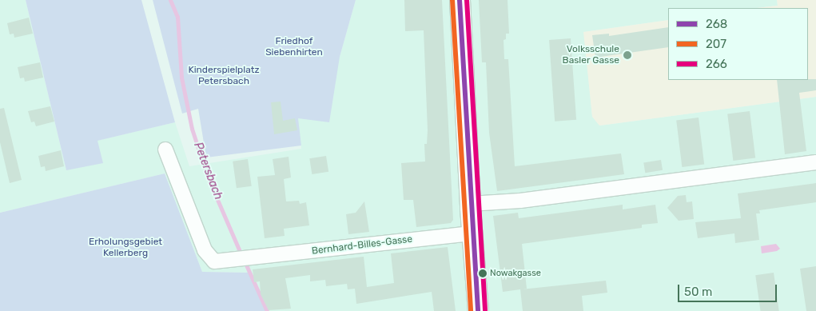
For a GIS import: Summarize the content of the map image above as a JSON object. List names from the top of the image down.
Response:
{
  "streets": {
    "street": ["Bernhard-Billes-Gasse"]
  },
  "water": ["Petersbach"],
  "parks": ["Friedhof Siebenhirten", "Kinderspielplatz Petersbach", "Erholungsgebiet Kellerberg"],
  "places": ["Volksschule Basler Gasse", "Nowakgasse"],
  "lines": ["transit line 268", "transit line 207", "transit line 266"],
  "legend": ["268", "207", "266"],
  "scale_bar": "50 m"
}
